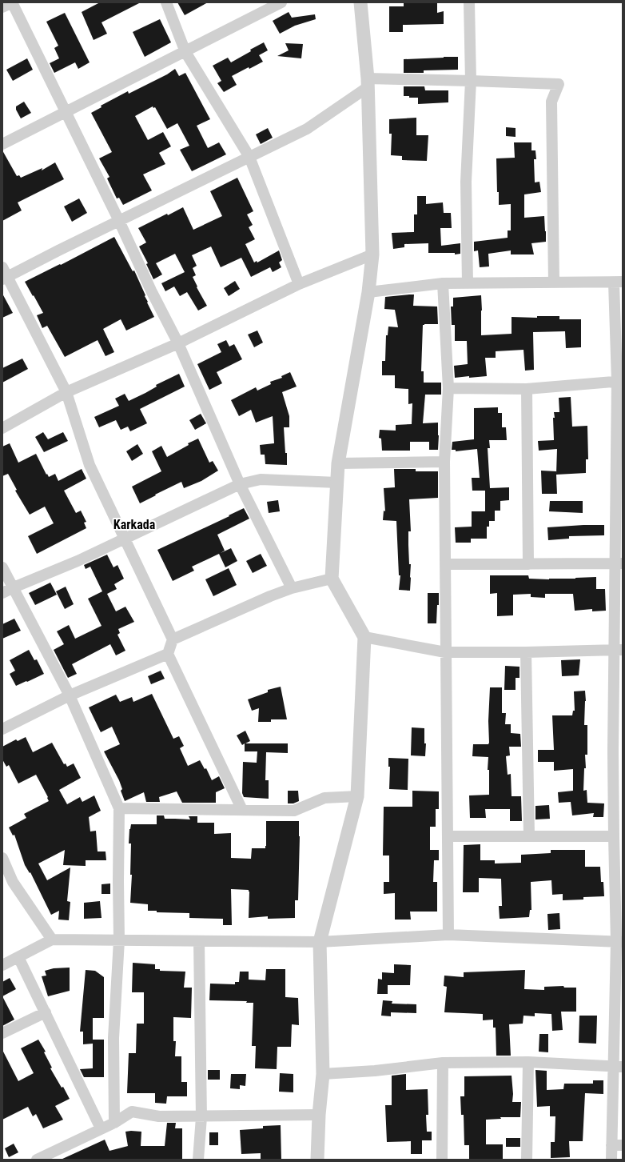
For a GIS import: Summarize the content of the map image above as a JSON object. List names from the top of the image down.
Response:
{
  "districts": ["Karkada"]
}
